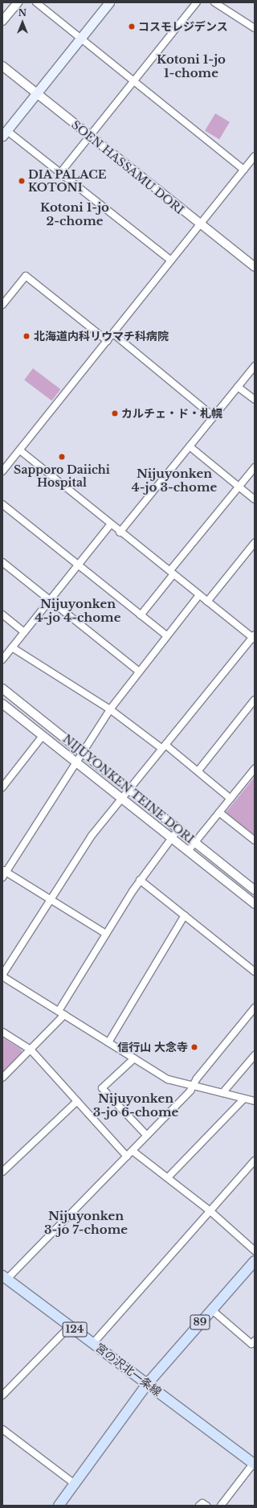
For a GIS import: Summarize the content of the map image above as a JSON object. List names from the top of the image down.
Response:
{
  "streets": {
    "main road": ["89", "124", "宮の沢北一条線"],
    "street": ["SOEN HASSAMU DORI", "NIJUYONKEN TEINE DORI"]
  },
  "crossings": [
    ["89", "宮の沢北一条線"]
  ],
  "districts": [
    "Kotoni 1-jo 1-chome",
    "Kotoni 1-jo 2-chome",
    "Nijuyonken 4-jo 3-chome",
    "Nijuyonken 4-jo 4-chome",
    "Nijuyonken 3-jo 6-chome",
    "Nijuyonken 3-jo 7-chome"
  ],
  "places": [
    "コスモレジデンス",
    "DIA PALACE KOTONI",
    "北海道内科リウマチ科病院",
    "カルチェ・ド・札幌",
    "Sapporo Daiichi Hospital",
    "信行山 大念寺"
  ],
  "north": "top"
}
